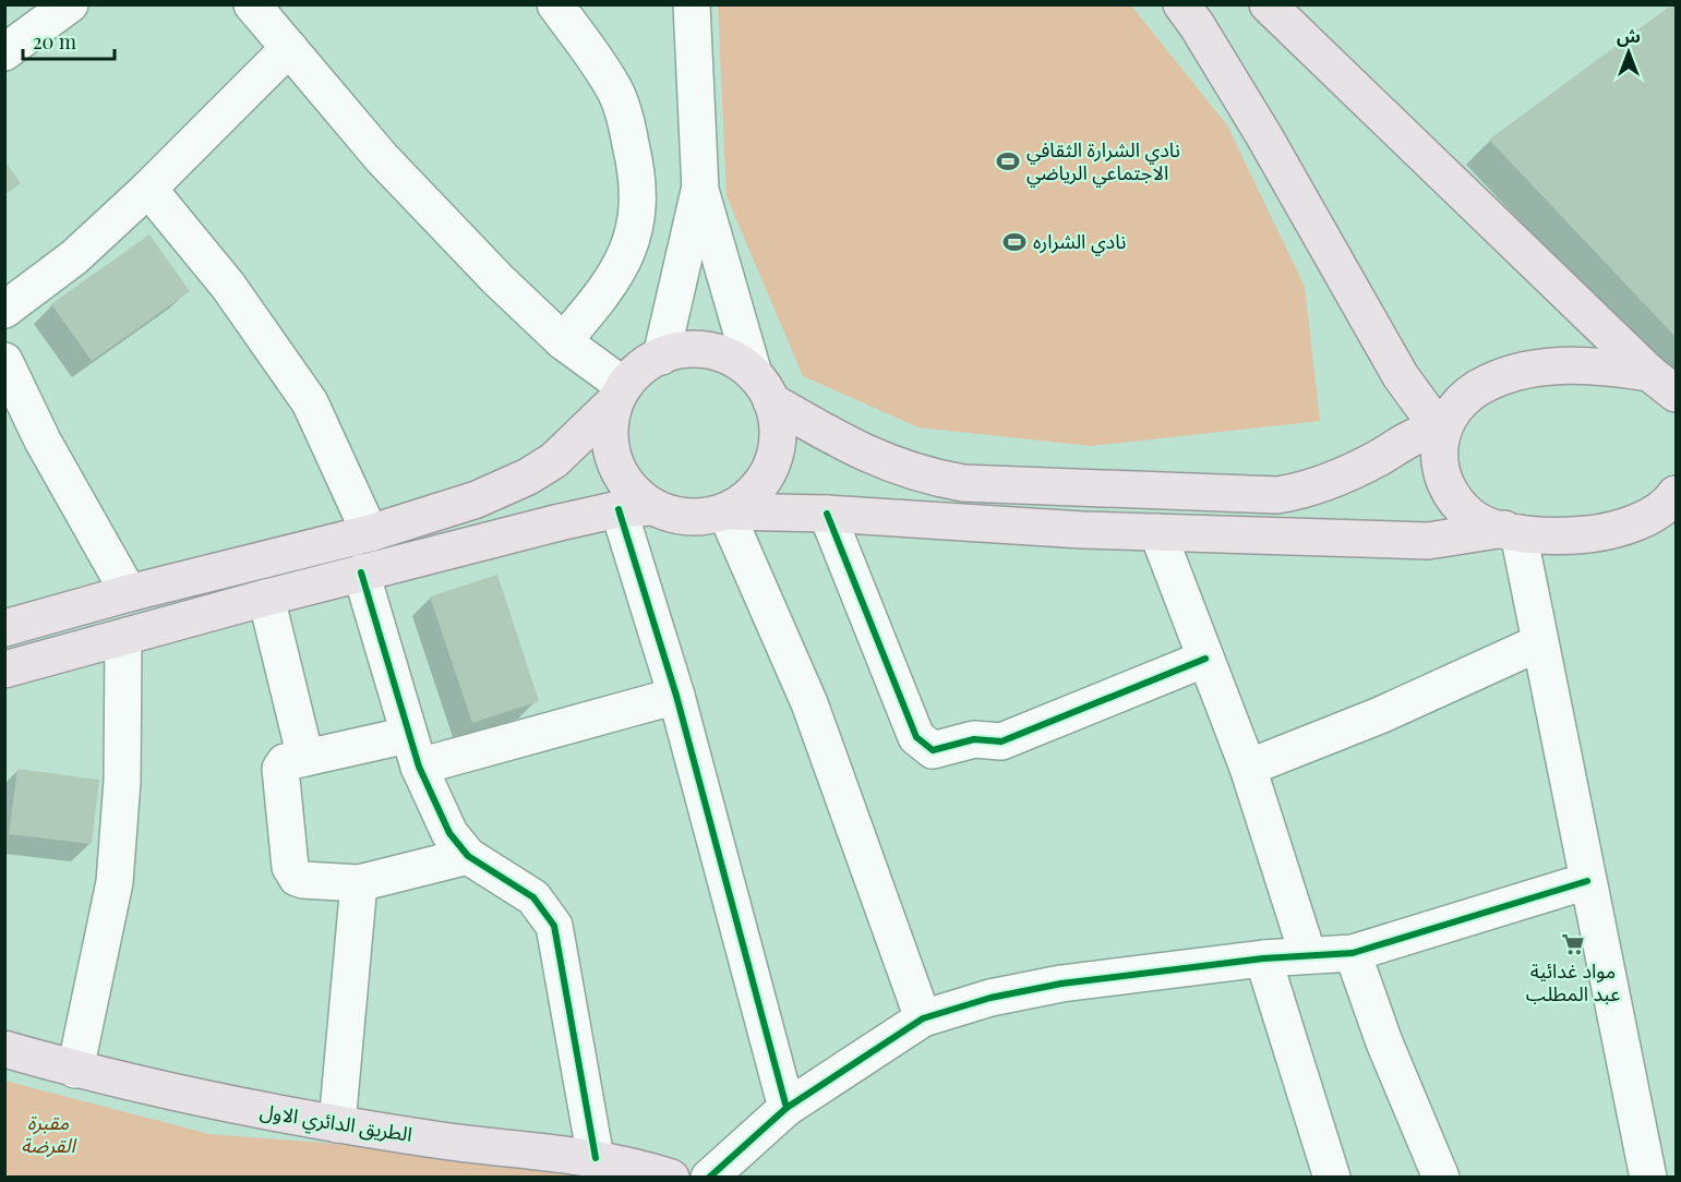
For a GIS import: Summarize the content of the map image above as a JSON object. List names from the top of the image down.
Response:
{
  "streets": {
    "main road": ["الطريق الدائري الاول"]
  },
  "parks": ["مقبرة القرضة"],
  "places": {
    "sports": ["نادي الشرارة الثقافي الاجتماعي الرياضي", "نادي الشراره"],
    "supermarket": ["مواد غدائية عبد المطلب"]
  },
  "scale_bar": "20 m",
  "north": "top"
}
